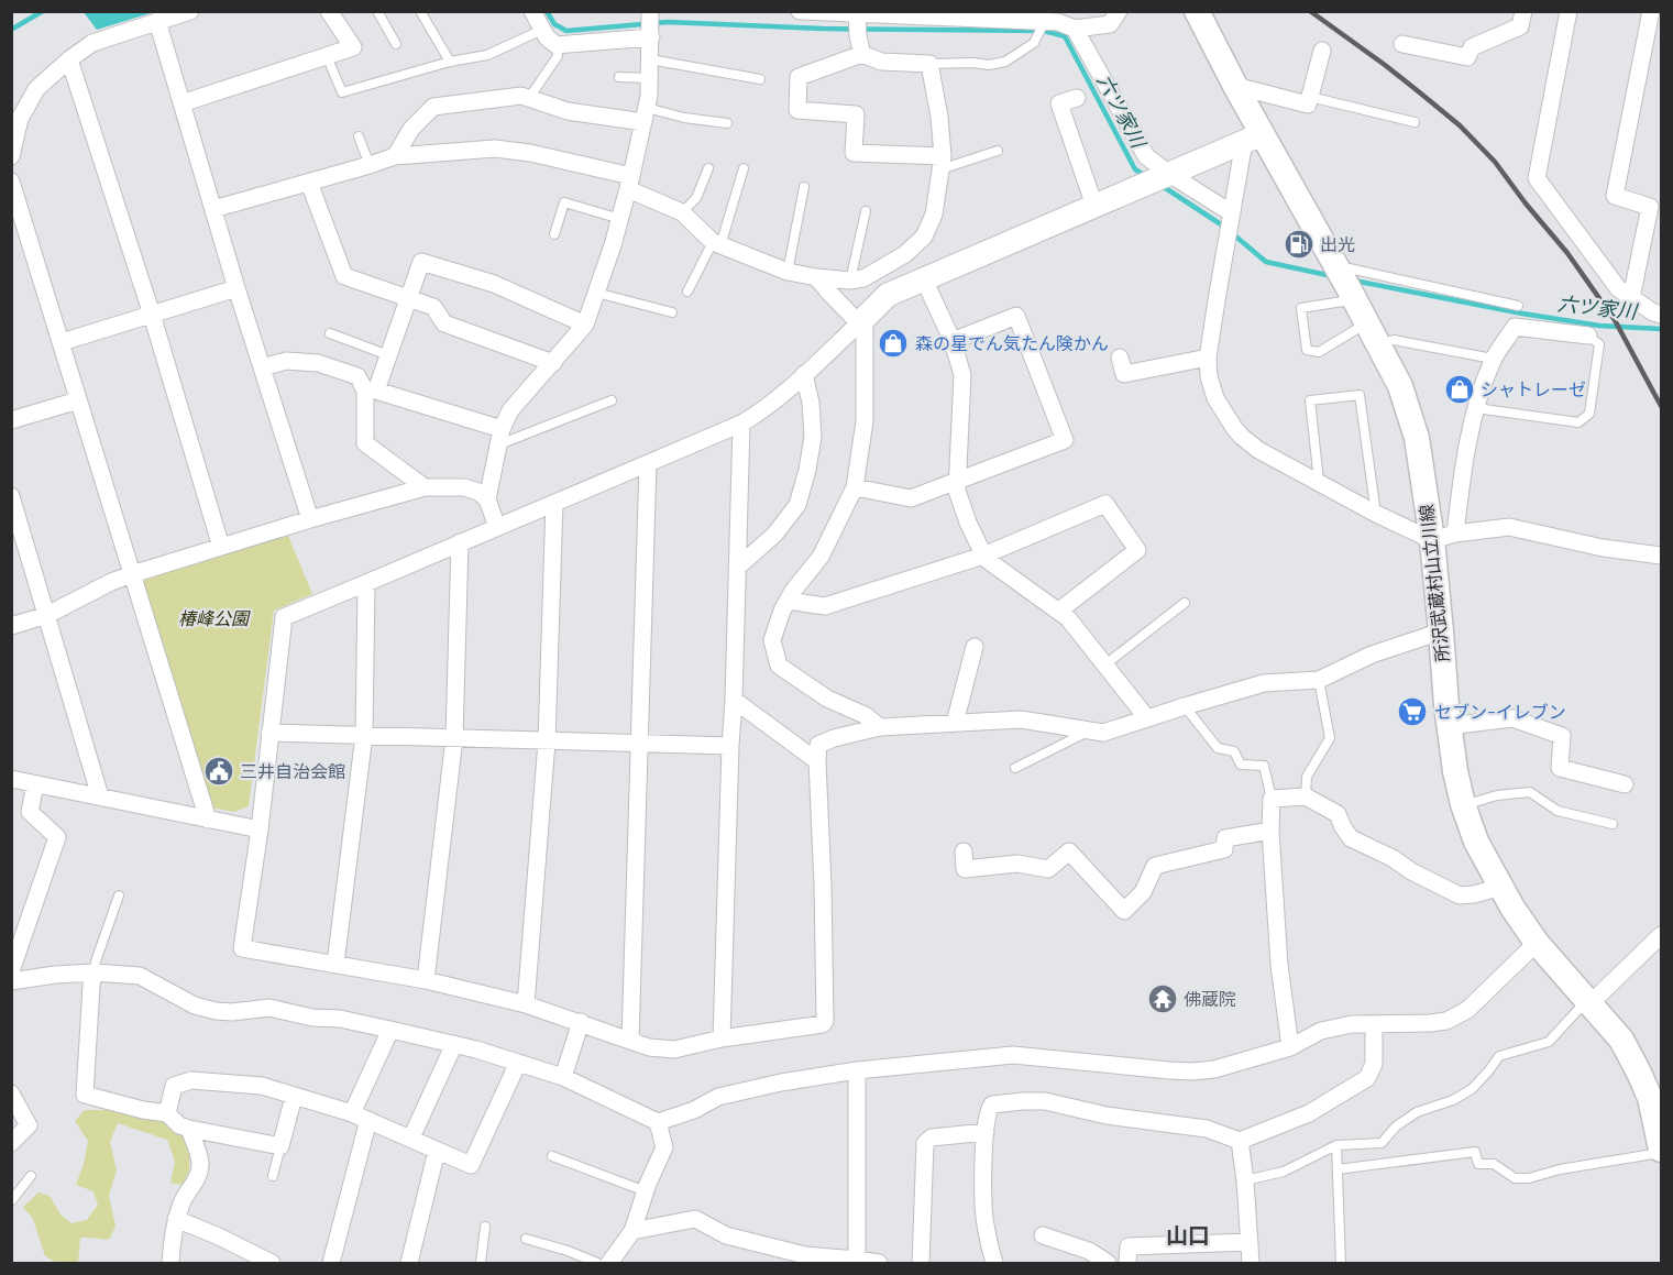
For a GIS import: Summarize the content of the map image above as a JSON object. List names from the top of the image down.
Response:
{
  "streets": {
    "main road": ["所沢武蔵村山立川線"]
  },
  "districts": ["山口"],
  "water": ["六ツ家川"],
  "parks": ["椿峰公園"],
  "places": {
    "fuel station": ["出光"],
    "shop": ["森の星でん気たん険かん", "シャトレーゼ"],
    "supermarket": ["セブン-イレブン"],
    "public building": ["三井自治会館"],
    "temple": ["佛蔵院"]
  }
}
